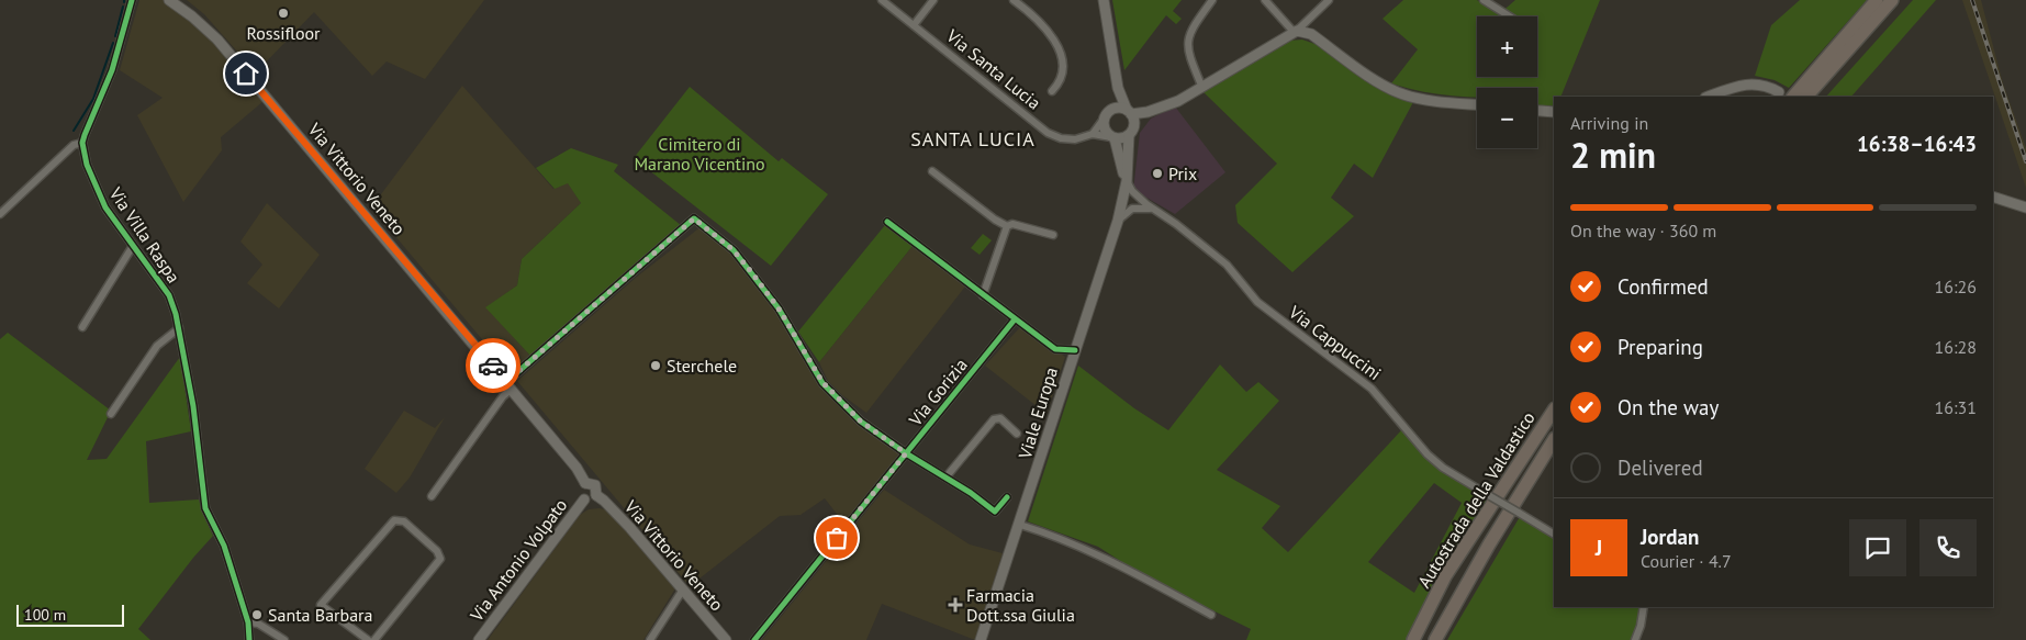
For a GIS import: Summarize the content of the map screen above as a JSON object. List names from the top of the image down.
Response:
{
  "streets": {
    "highway": ["Autostrada della Valdastico"],
    "street": [
      "Via Santa Lucia",
      "Via Vittorio Veneto",
      "Via Villa Raspa",
      "Via Cappuccini",
      "Via Gorizia",
      "Viale Europa",
      "Via Antonio Volpato"
    ]
  },
  "crossings": [
    ["Via Santa Lucia", "Viale Europa"],
    ["Via Vittorio Veneto", "Via Antonio Volpato"],
    ["Via Cappuccini", "Viale Europa"]
  ],
  "districts": ["SANTA LUCIA"],
  "parks": ["Cimitero di Marano Vicentino"],
  "places": {
    "other": [
      "Rossifloor",
      "Prix",
      "Sterchele",
      "Santa Barbara"
    ],
    "health": ["Farmacia Dott.ssa Giulia"]
  },
  "scale_bar": "100 m",
  "page": {
    "map_buttons": ["+", "−"],
    "heading": ["2 min", "Arriving in", "16:38–16:43"],
    "panel": ["Jordan", "Courier · 4.7"],
    "bar": "On the way · 360 m",
    "list": [
      ["Confirmed", "16:26"],
      ["Preparing", "16:28"],
      ["On the way", "16:31"],
      "Delivered"
    ],
    "round": "J",
    "scale": "100 m"
  }
}
